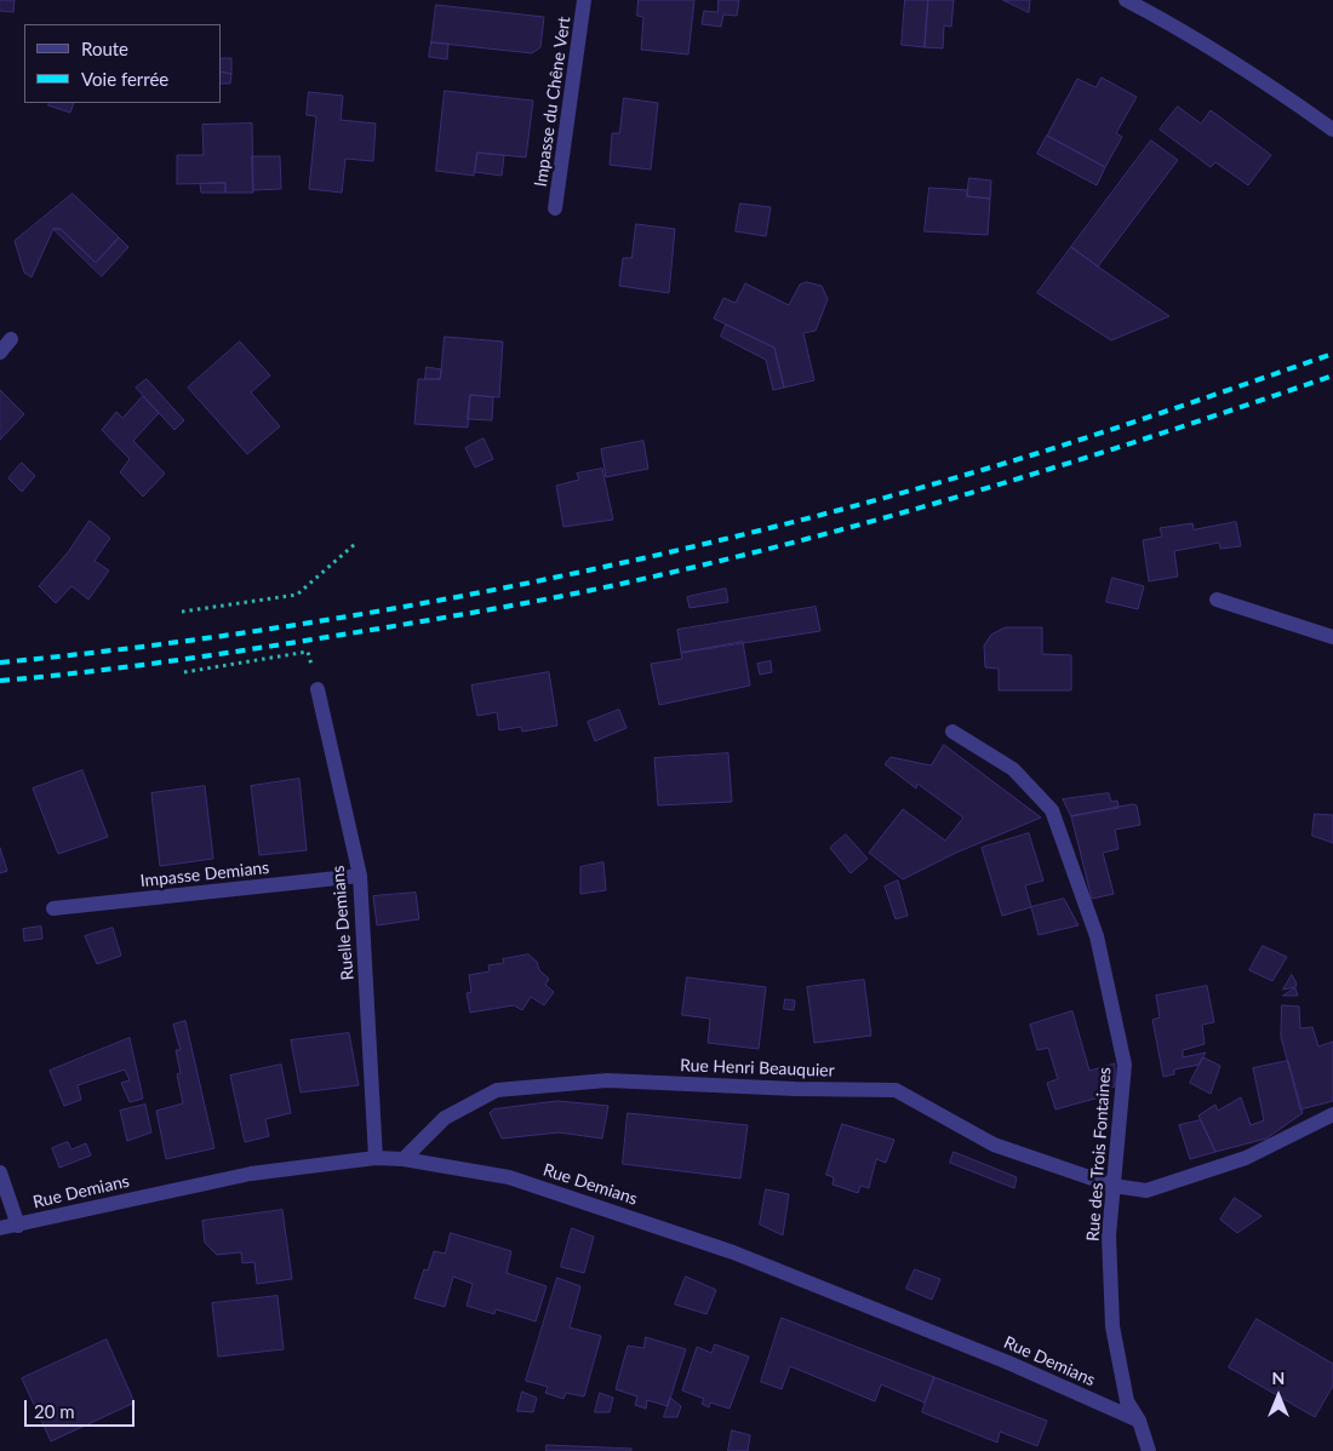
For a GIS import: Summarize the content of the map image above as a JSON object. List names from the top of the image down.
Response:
{
  "streets": {
    "street": [
      "Impasse du Chêne Vert",
      "Impasse Demians",
      "Ruelle Demians",
      "Rue Henri Beauquier",
      "Rue des Trois Fontaines",
      "Rue Demians"
    ]
  },
  "crossings": [
    ["Impasse Demians", "Ruelle Demians"],
    ["Ruelle Demians", "Rue Demians"],
    ["Rue Henri Beauquier", "Rue des Trois Fontaines"],
    ["Rue Henri Beauquier", "Rue Demians"],
    ["Rue des Trois Fontaines", "Rue Demians"]
  ],
  "legend": ["Route", "Voie ferrée"],
  "scale_bar": "20 m",
  "north": "top"
}
